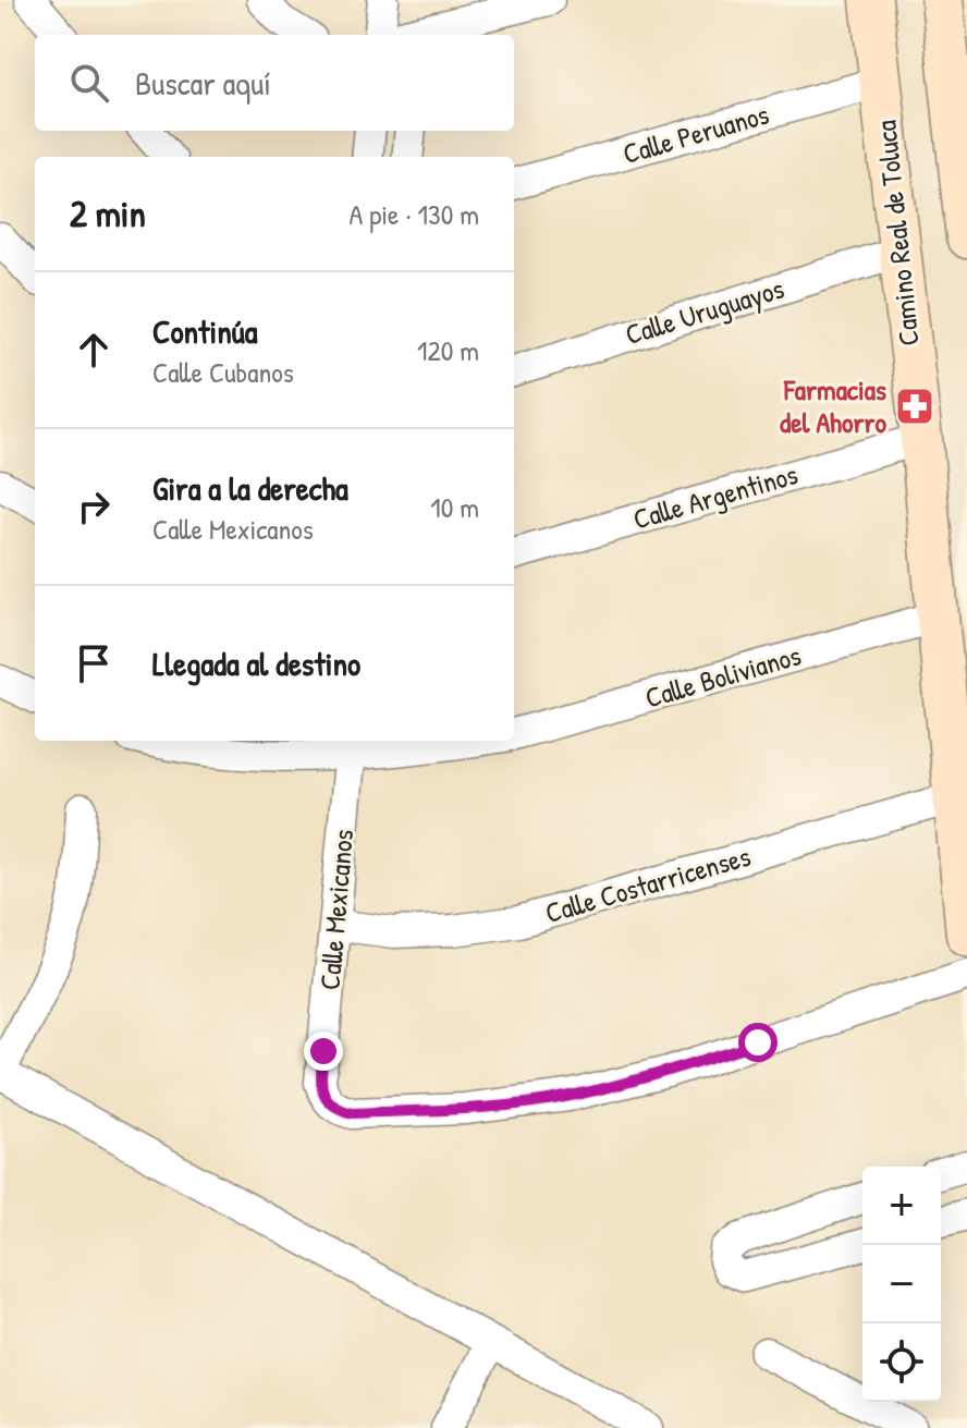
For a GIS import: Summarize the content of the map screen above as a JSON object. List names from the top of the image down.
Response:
{
  "streets": {
    "main road": ["Camino Real de Toluca"],
    "street": [
      "Calle Peruanos",
      "Calle Uruguayos",
      "Calle Argentinos",
      "Calle Bolivianos",
      "Calle Costarricenses",
      "Calle Mexicanos"
    ]
  },
  "crossings": [
    ["Calle Peruanos", "Camino Real de Toluca"],
    ["Camino Real de Toluca", "Calle Uruguayos"],
    ["Camino Real de Toluca", "Calle Argentinos"],
    ["Camino Real de Toluca", "Calle Bolivianos"],
    ["Camino Real de Toluca", "Calle Costarricenses"],
    ["Calle Bolivianos", "Calle Mexicanos"],
    ["Calle Costarricenses", "Calle Mexicanos"]
  ],
  "places": {
    "pharmacy": ["Farmacias del Ahorro"]
  },
  "page": {
    "search": "Buscar aquí",
    "heading": ["2 min", "A pie · 130 m"],
    "list": [
      ["Continúa", "Calle Cubanos", "120 m"],
      ["Gira a la derecha", "Calle Mexicanos", "10 m"],
      "Llegada al destino"
    ],
    "map_buttons": ["+", "−"]
  }
}
